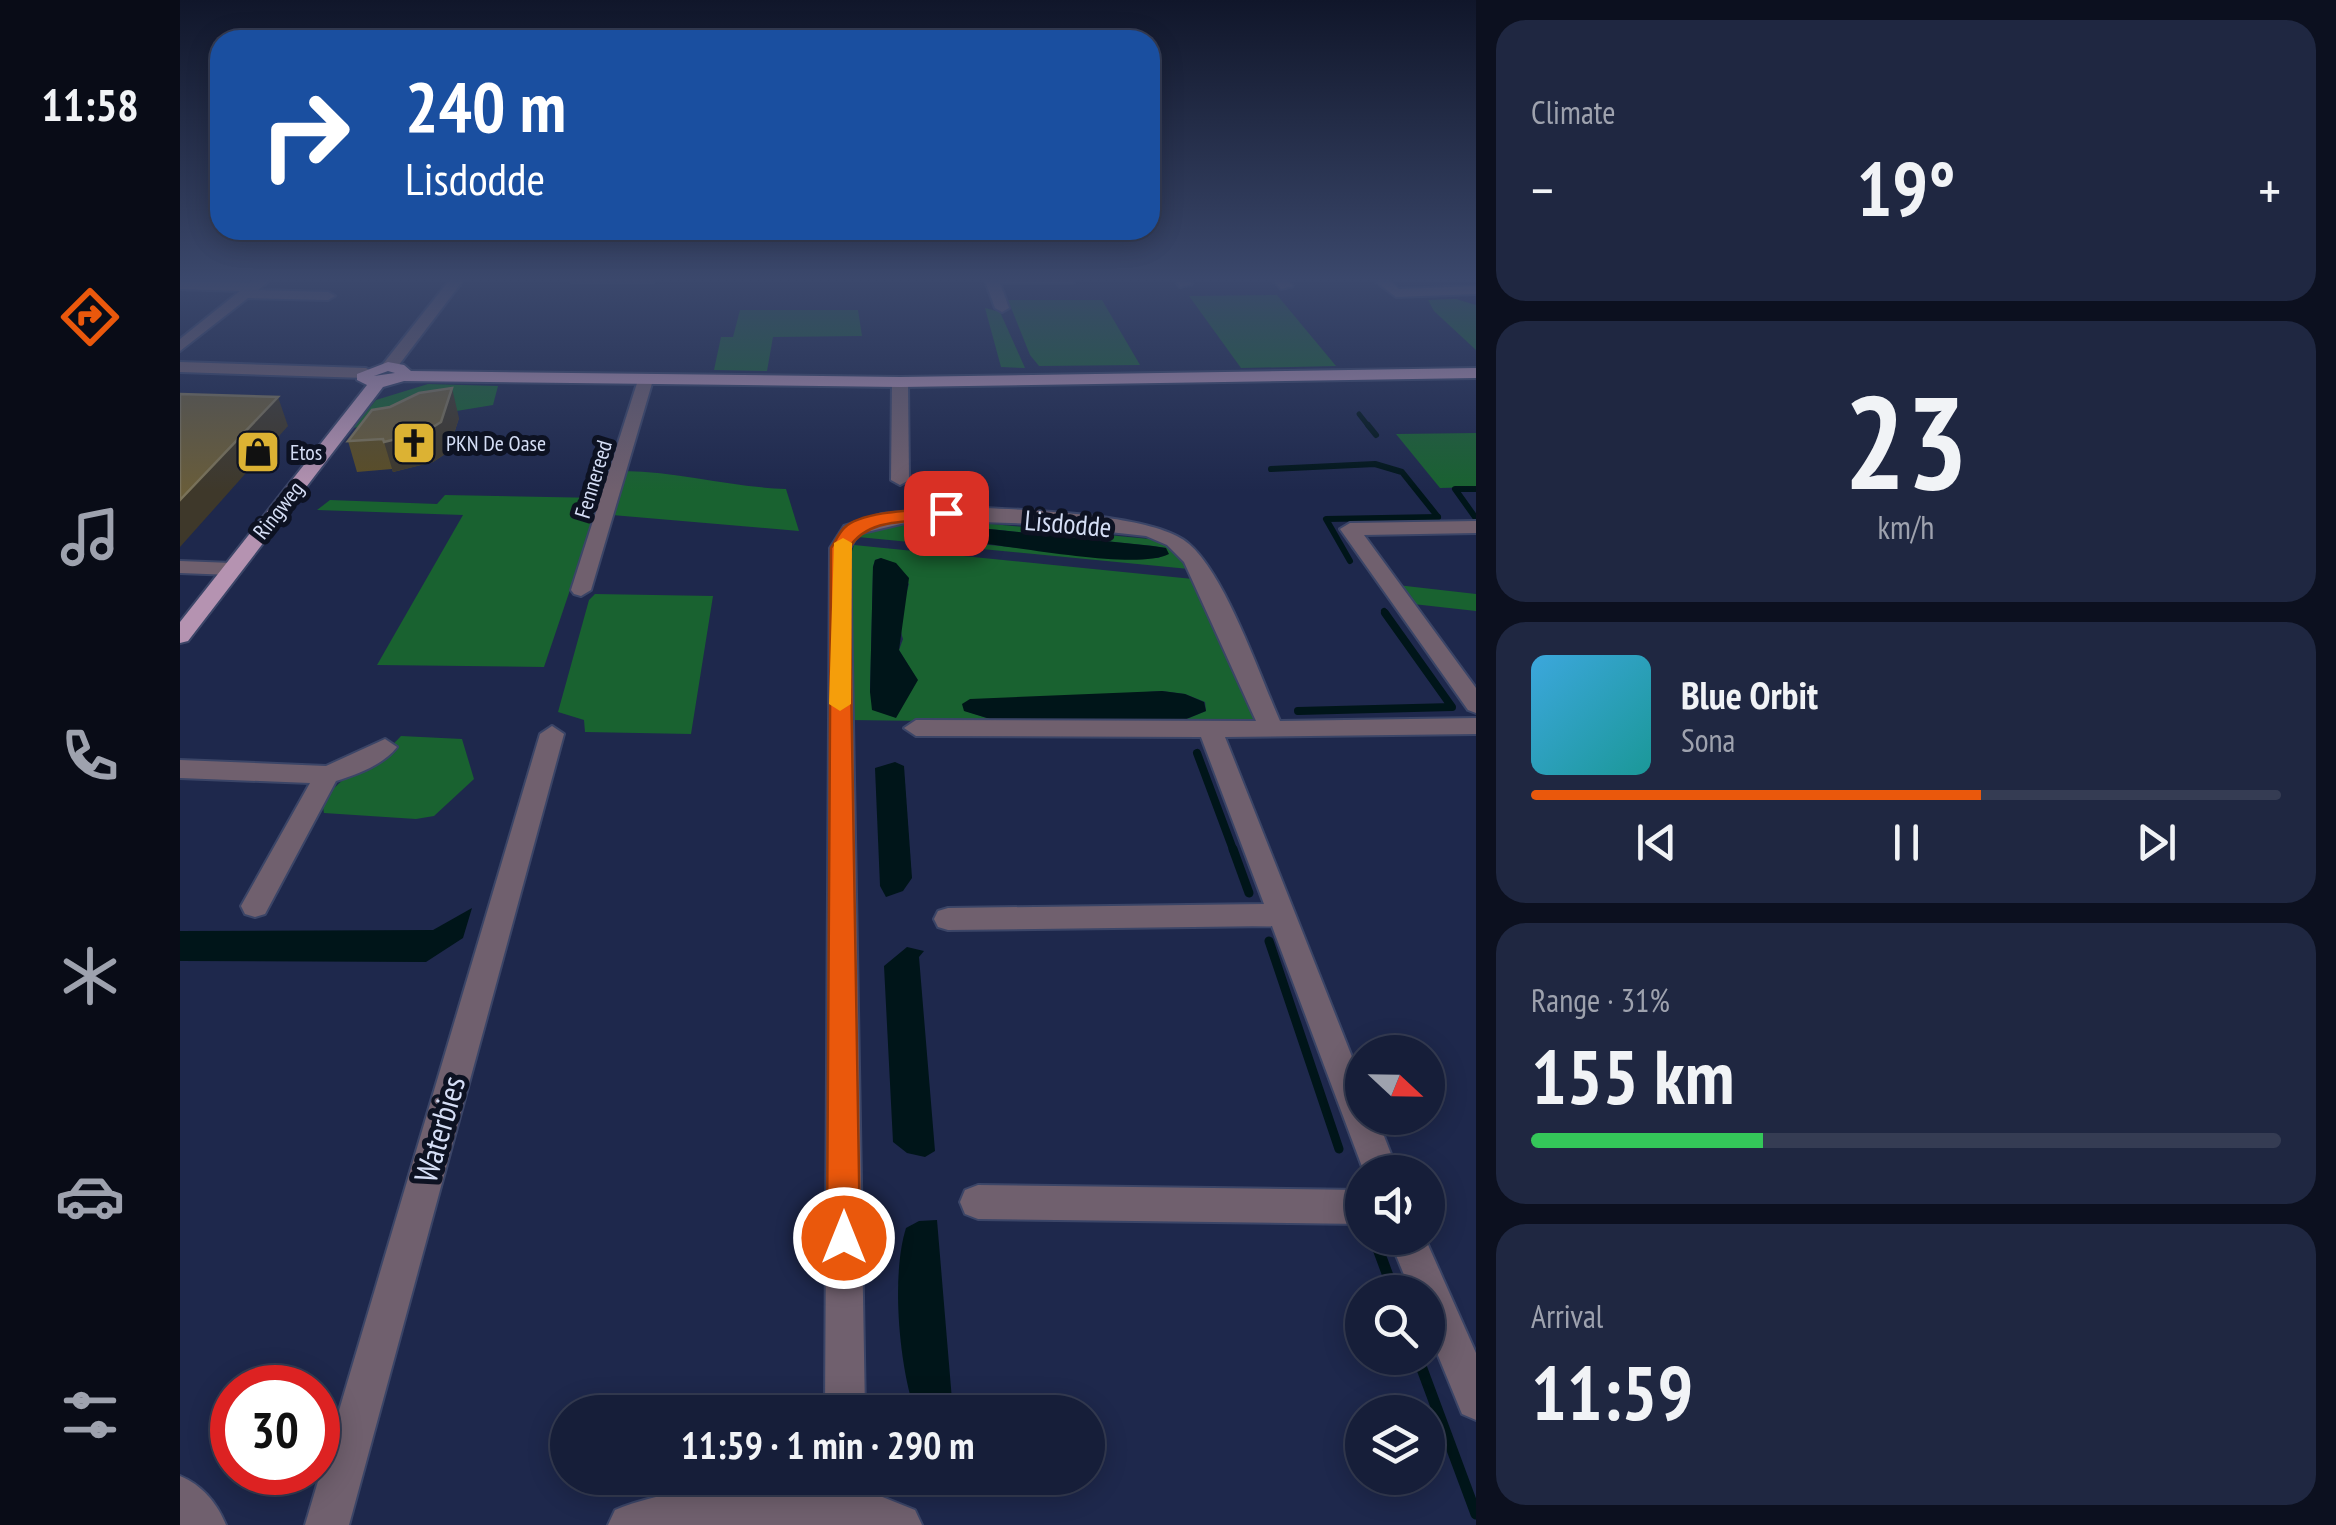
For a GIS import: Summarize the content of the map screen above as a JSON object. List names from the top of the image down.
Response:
{
  "streets": {
    "main road": ["Ringweg"],
    "street": ["Fennereed", "Lisdodde", "Waterbies"]
  },
  "places": {
    "church": ["PKN De Oase"],
    "shop": ["Etos"]
  },
  "north": "right",
  "page": {
    "tabs": "11:58",
    "tile": [
      "Climate",
      ["23", "km/h"],
      ["Range · 31%", "155 km"],
      ["Arrival", "11:59"]
    ],
    "turn": ["240 m", "Lisdodde"],
    "heat": ["−", "19°", "+"],
    "song": ["Blue Orbit", "Sona"],
    "limit": "30",
    "trip": "11:59 · 1 min · 290 m"
  }
}
